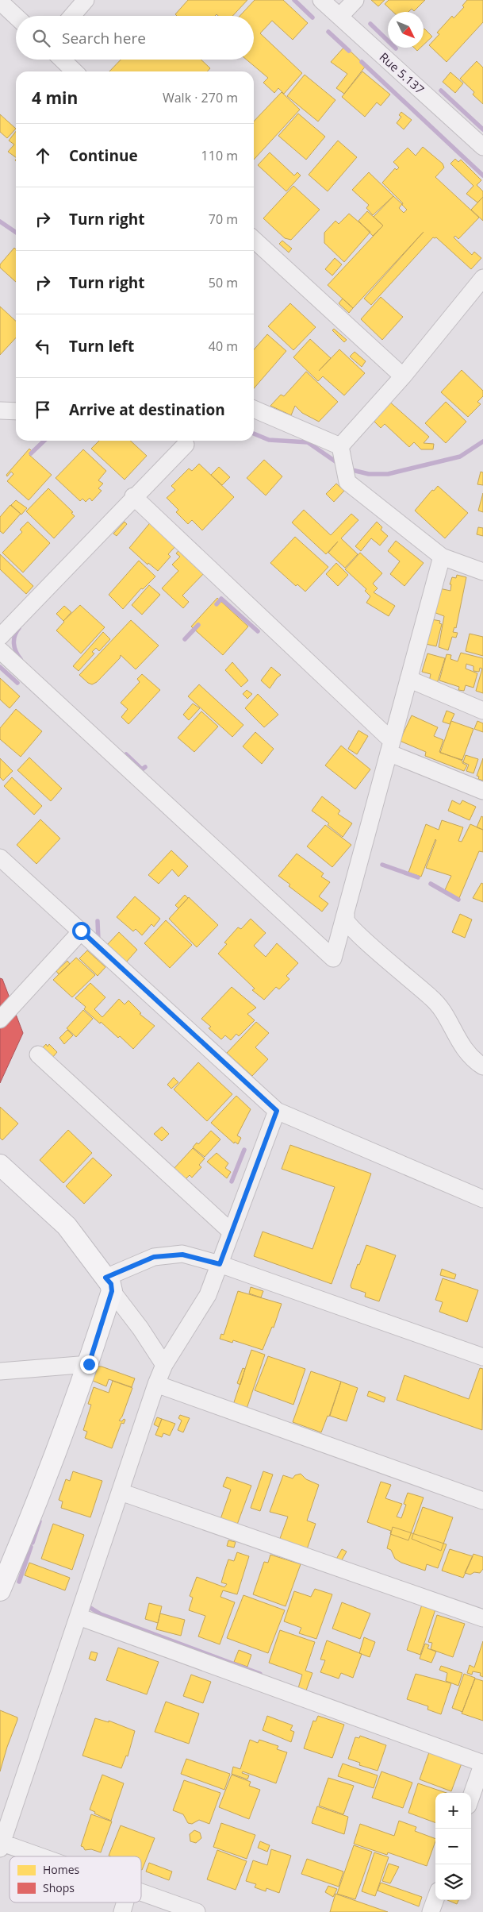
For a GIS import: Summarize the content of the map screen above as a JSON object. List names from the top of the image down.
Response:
{
  "streets": {
    "street": ["Rue 5.137"]
  },
  "legend": ["Homes", "Shops"],
  "north": "bottom right",
  "page": {
    "search": "Search here",
    "heading": ["4 min", "Walk · 270 m"],
    "list": [
      ["Continue", "110 m"],
      ["Turn right", "70 m"],
      ["Turn right", "50 m"],
      ["Turn left", "40 m"],
      "Arrive at destination"
    ],
    "map_buttons": ["+", "−"]
  }
}
